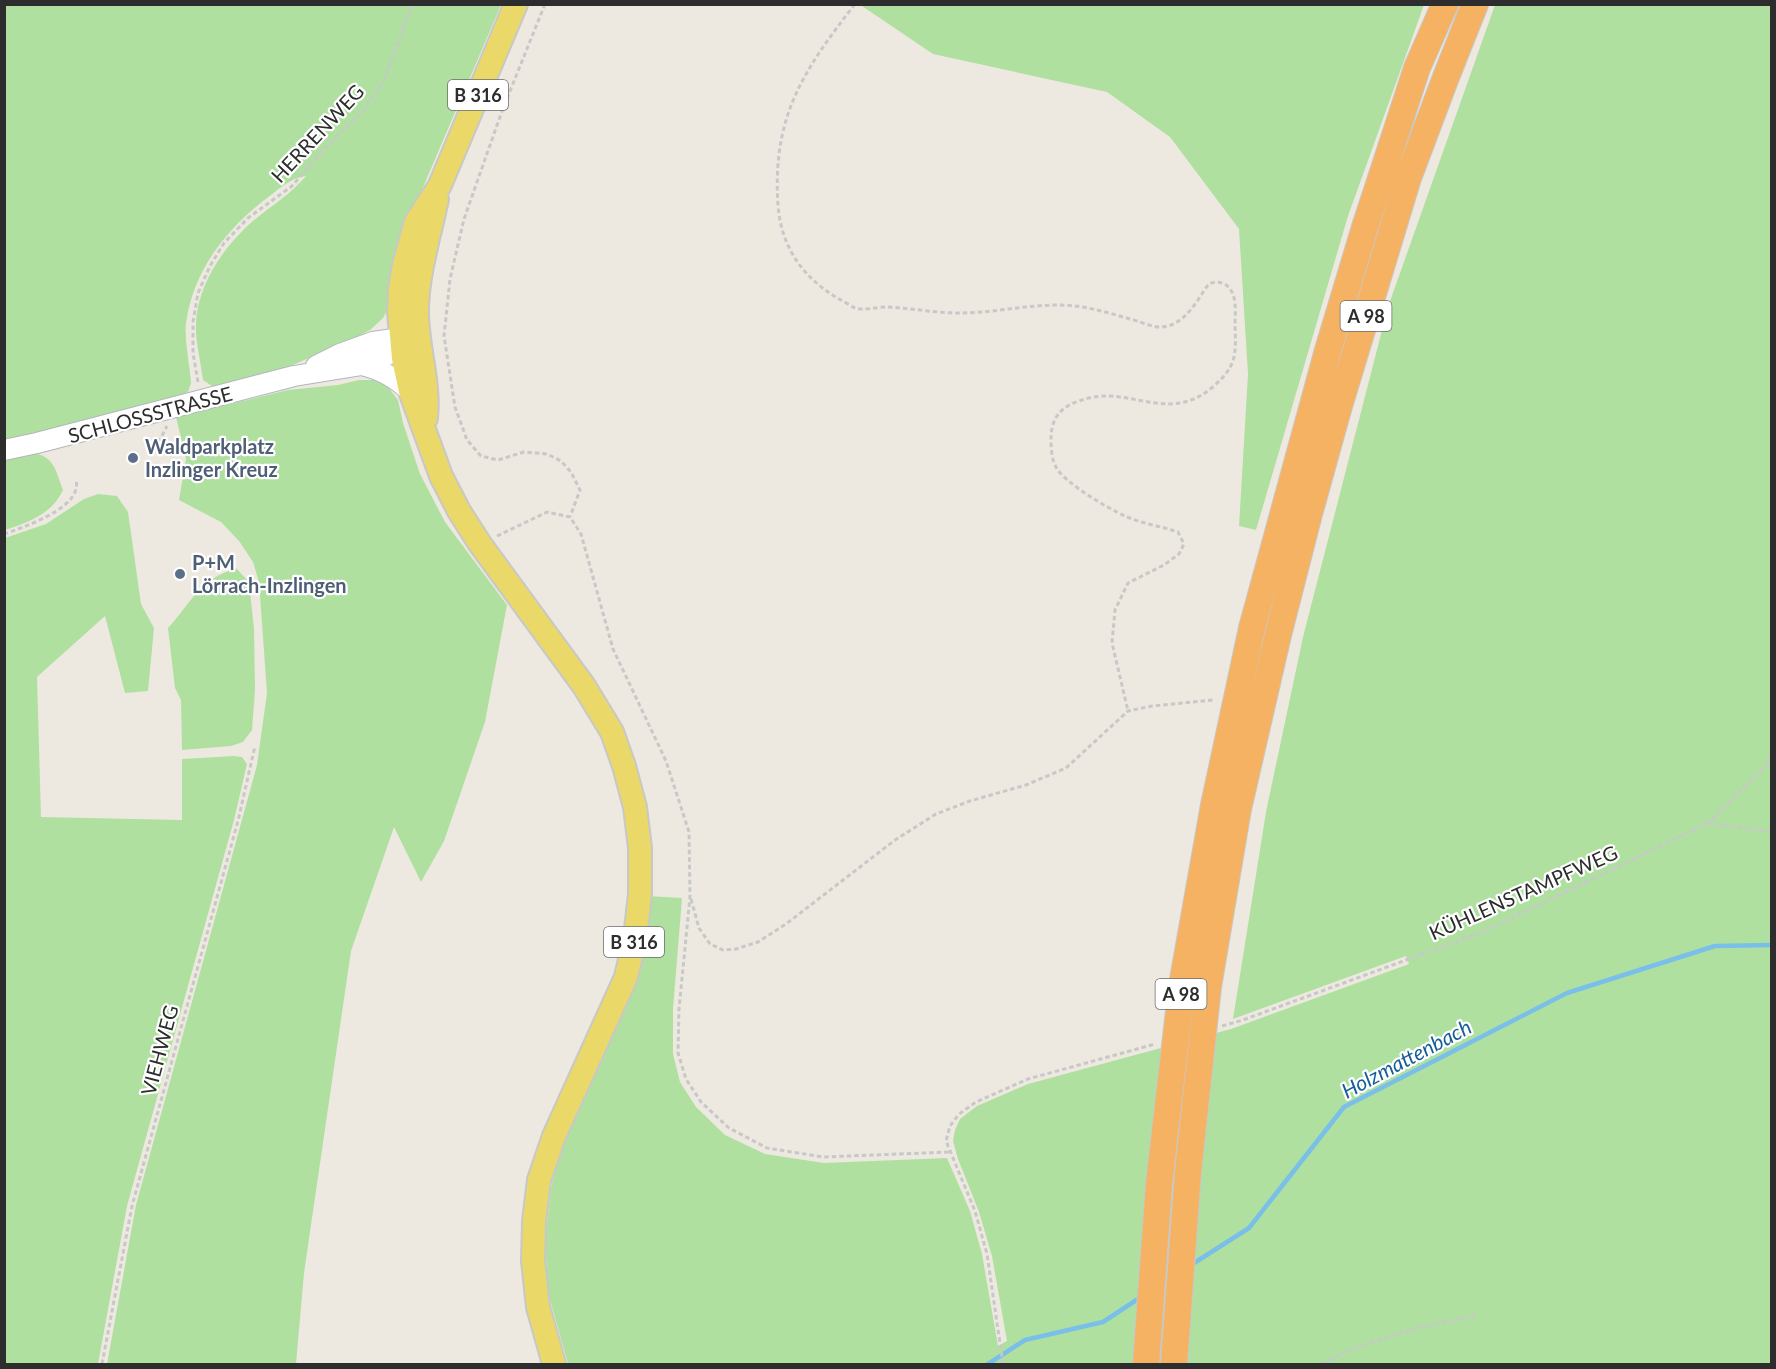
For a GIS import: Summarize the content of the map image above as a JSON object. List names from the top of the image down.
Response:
{
  "streets": {
    "highway": ["A 98"],
    "main road": ["B 316"],
    "street": ["SCHLOSSSTRASSE"],
    "path": ["HERRENWEG", "KÜHLENSTAMPFWEG", "VIEHWEG"]
  },
  "crossings": [
    ["B 316", "SCHLOSSSTRASSE"],
    ["HERRENWEG", "SCHLOSSSTRASSE"]
  ],
  "water": ["Holzmattenbach"],
  "places": ["Waldparkplatz Inzlinger Kreuz", "P+M Lörrach-Inzlingen"]
}
